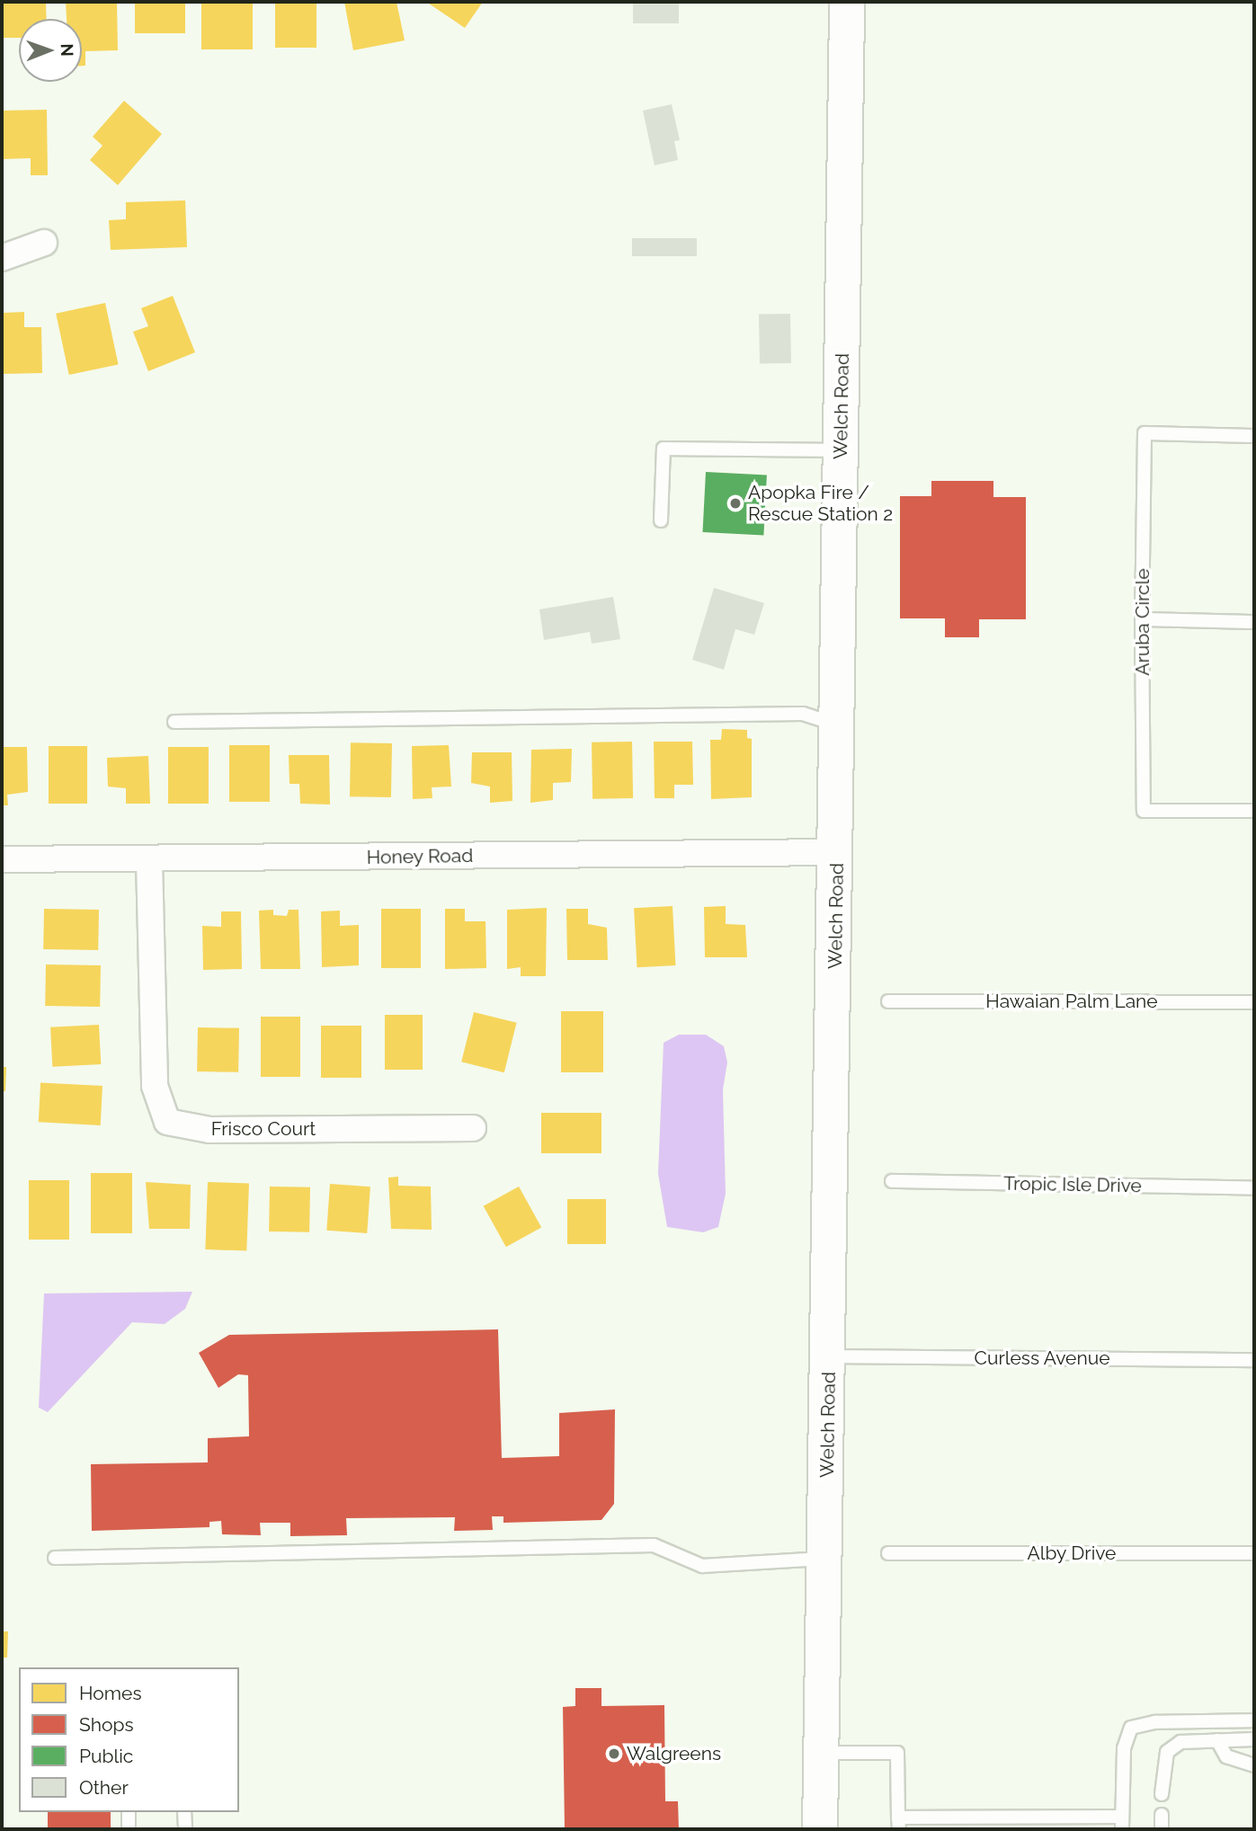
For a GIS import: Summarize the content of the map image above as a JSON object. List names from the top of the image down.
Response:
{
  "streets": {
    "street": ["Welch Road", "Honey Road", "Frisco Court"],
    "lane": [
      "Aruba Circle",
      "Hawaian Palm Lane",
      "Tropic Isle Drive",
      "Curless Avenue",
      "Alby Drive"
    ]
  },
  "crossings": [
    ["Welch Road", "Honey Road"],
    ["Welch Road", "Curless Avenue"],
    ["Honey Road", "Frisco Court"]
  ],
  "places": ["Apopka Fire / Rescue Station 2", "Walgreens"],
  "legend": [
    "Homes",
    "Shops",
    "Public",
    "Other"
  ],
  "north": "right"
}
